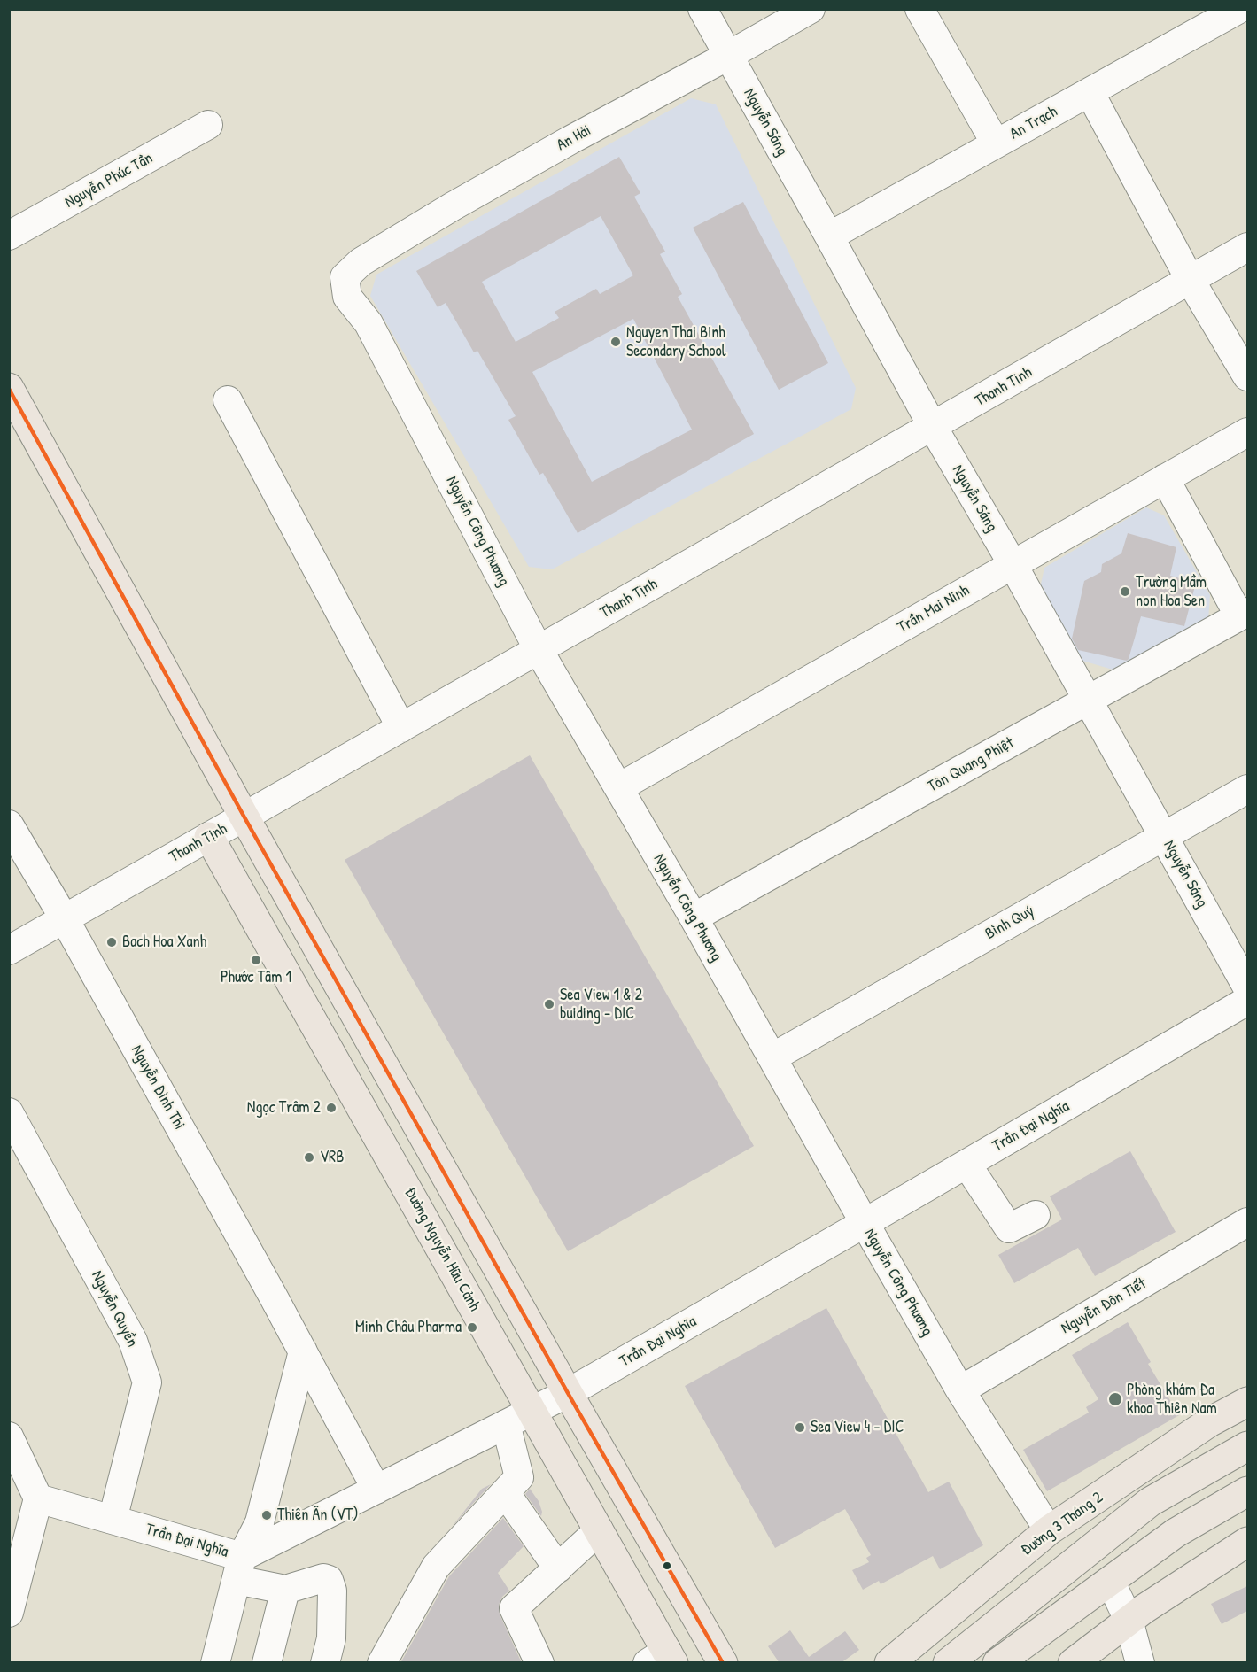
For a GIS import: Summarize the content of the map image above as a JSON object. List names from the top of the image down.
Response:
{
  "streets": {
    "main road": ["Đường Nguyễn Hữu Cảnh", "Đường 3 Tháng 2"],
    "street": [
      "Nguyễn Sáng",
      "An Trạch",
      "An Hải",
      "Nguyễn Phúc Tần",
      "Thanh Tịnh",
      "Nguyễn Công Phương",
      "Trần Mai Ninh",
      "Tôn Quang Phiệt",
      "Bình Quý",
      "Nguyễn Đình Thi",
      "Trần Đại Nghĩa",
      "Nguyễn Đôn Tiết",
      "Nguyễn Quyền"
    ]
  },
  "crossings": [
    ["Nguyễn Sáng", "An Trạch"],
    ["Nguyễn Sáng", "An Hải"],
    ["Nguyễn Sáng", "Thanh Tịnh"],
    ["Nguyễn Sáng", "Trần Mai Ninh"],
    ["Nguyễn Sáng", "Tôn Quang Phiệt"],
    ["Nguyễn Sáng", "Bình Quý"],
    ["An Hải", "Nguyễn Công Phương"],
    ["Thanh Tịnh", "Nguyễn Công Phương"],
    ["Thanh Tịnh", "Nguyễn Đình Thi"],
    ["Thanh Tịnh", "Đường Nguyễn Hữu Cảnh"],
    ["Nguyễn Công Phương", "Trần Mai Ninh"],
    ["Nguyễn Công Phương", "Tôn Quang Phiệt"],
    ["Nguyễn Công Phương", "Bình Quý"],
    ["Nguyễn Công Phương", "Trần Đại Nghĩa"],
    ["Nguyễn Công Phương", "Nguyễn Đôn Tiết"],
    ["Nguyễn Công Phương", "Đường 3 Tháng 2"],
    ["Nguyễn Đình Thi", "Trần Đại Nghĩa"],
    ["Trần Đại Nghĩa", "Đường Nguyễn Hữu Cảnh"],
    ["Trần Đại Nghĩa", "Nguyễn Quyền"]
  ],
  "places": [
    "Nguyen Thai Binh Secondary School",
    "Trường Mầm non Hoa Sen",
    "Bach Hoa Xanh",
    "Phước Tâm 1",
    "Sea View 1 & 2 buiding - DIC",
    "Ngọc Trâm 2",
    "VRB",
    "Minh Châu Pharma",
    "Phòng khám Đa khoa Thiên Nam",
    "Sea View 4 - DIC",
    "Thiên Ân (VT)"
  ]
}
